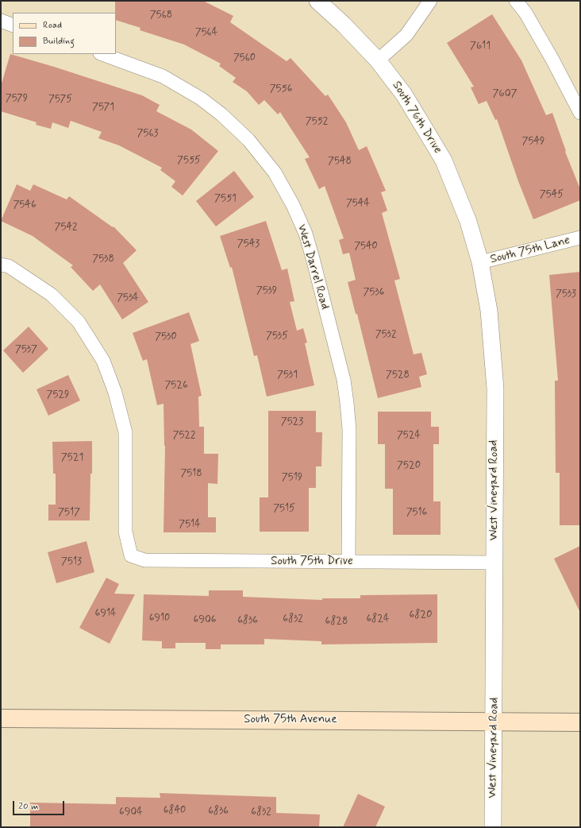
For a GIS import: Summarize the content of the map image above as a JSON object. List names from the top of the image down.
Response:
{
  "streets": {
    "main road": ["South 75th Avenue"],
    "street": [
      "South 76th Drive",
      "South 75th Lane",
      "West Darrel Road",
      "West Vineyard Road",
      "South 75th Drive"
    ]
  },
  "crossings": [
    ["South 76th Drive", "West Vineyard Road"],
    ["South 75th Lane", "West Vineyard Road"],
    ["West Darrel Road", "South 75th Drive"],
    ["West Vineyard Road", "South 75th Drive"],
    ["West Vineyard Road", "South 75th Avenue"]
  ],
  "house_numbers": [
    "7568",
    "7564",
    "7611",
    "7560",
    "7556",
    "7607",
    "7579",
    "7575",
    "7571",
    "7552",
    "7563",
    "7549",
    "7555",
    "7548",
    "7545",
    "7551",
    "7544",
    "7546",
    "7542",
    "7543",
    "7540",
    "7538",
    "7539",
    "7536",
    "7533",
    "7534",
    "7532",
    "7535",
    "7530",
    "7537",
    "7531",
    "7528",
    "7526",
    "7529",
    "7523",
    "7522",
    "7524",
    "7521",
    "7520",
    "7518",
    "7519",
    "7515",
    "7517",
    "7516",
    "7514",
    "7513",
    "6914",
    "6820",
    "6910",
    "6832",
    "6824",
    "6906",
    "6836",
    "6828",
    "6840",
    "6836",
    "6904",
    "6832"
  ],
  "legend": ["Road", "Building"],
  "scale_bar": "20 m"
}
